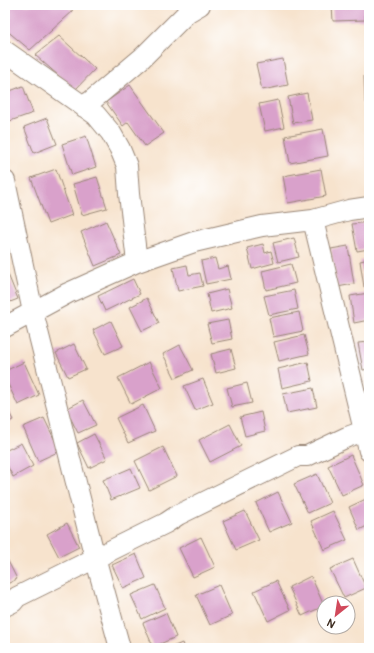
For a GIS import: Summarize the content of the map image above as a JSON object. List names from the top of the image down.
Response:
{
  "north": "bottom left"
}
